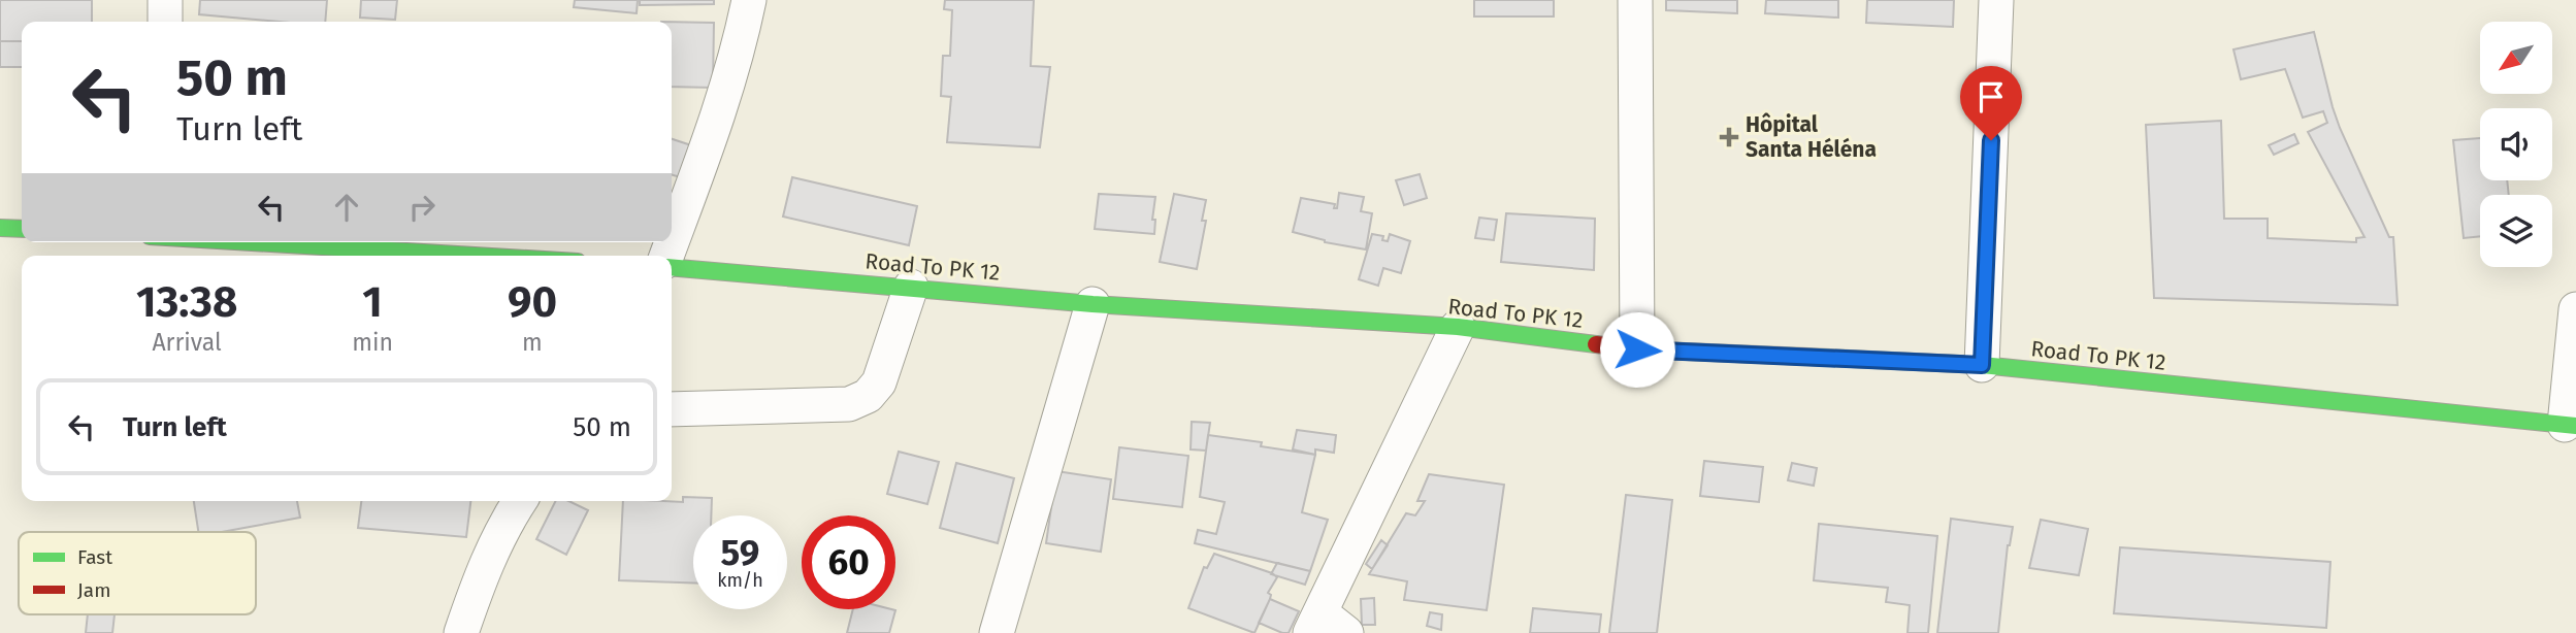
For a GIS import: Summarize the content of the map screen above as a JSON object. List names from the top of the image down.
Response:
{
  "streets": {
    "main road": ["Road To PK 12"]
  },
  "places": {
    "health": ["Hôpital Santa Héléna"]
  },
  "legend": ["Fast", "Jam"],
  "north": "bottom left",
  "page": {
    "turn": ["50 m", "Turn left"],
    "eta": [
      "13:38",
      "Arrival",
      "1",
      "min",
      "90",
      "m"
    ],
    "list": [
      {
        "name": "Turn left",
        "value": "50 m"
      }
    ],
    "speed": "59 km/h",
    "limit": "60"
  }
}
